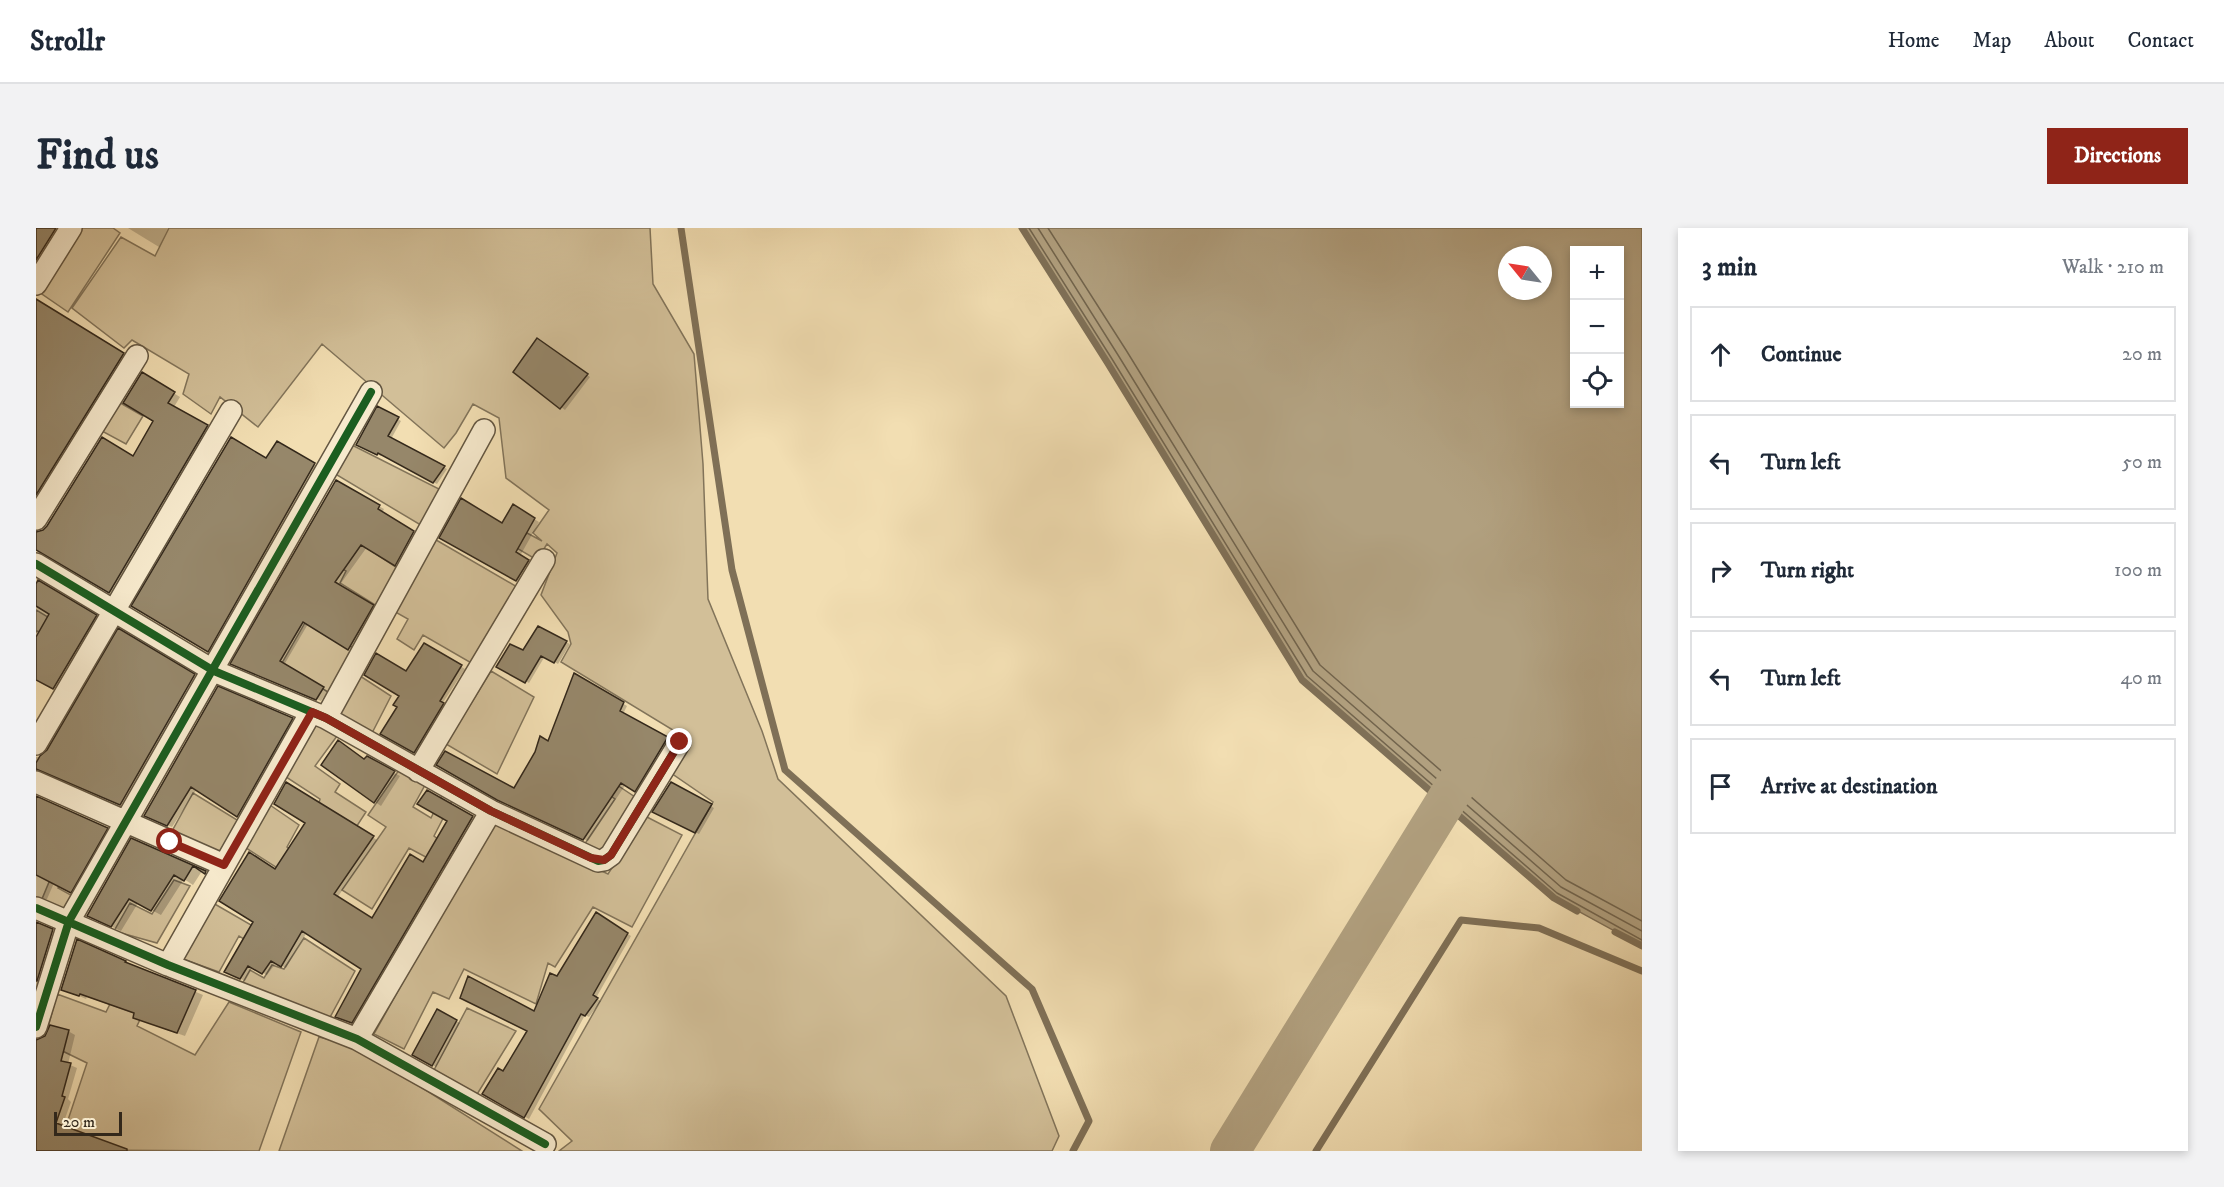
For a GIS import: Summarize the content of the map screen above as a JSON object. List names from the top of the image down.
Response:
{
  "scale_bar": "20 m",
  "north": "top left",
  "page": {
    "header": "Strollr",
    "nav": [
      "Home",
      "Map",
      "About",
      "Contact"
    ],
    "buttons": "Directions",
    "title": "Find us",
    "heading": ["3 min", "Walk · 210 m"],
    "map_buttons": ["+", "−"],
    "list": [
      ["Continue", "20 m"],
      ["Turn left", "50 m"],
      ["Turn right", "100 m"],
      ["Turn left", "40 m"],
      "Arrive at destination"
    ],
    "scale": "20 m"
  }
}
